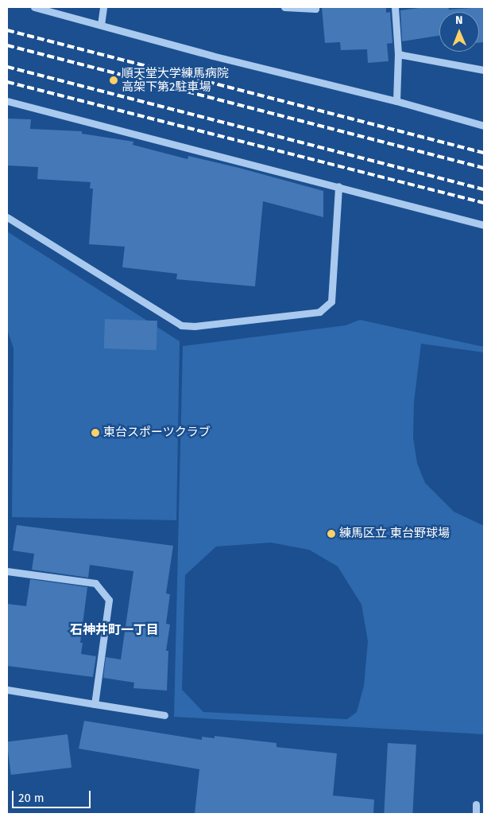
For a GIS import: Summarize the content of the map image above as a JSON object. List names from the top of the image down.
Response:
{
  "districts": ["石神井町一丁目"],
  "places": ["順天堂大学練馬病院 高架下第2駐車場", "東台スポーツクラブ", "練馬区立 東台野球場"],
  "scale_bar": "20 m",
  "north": "top"
}
